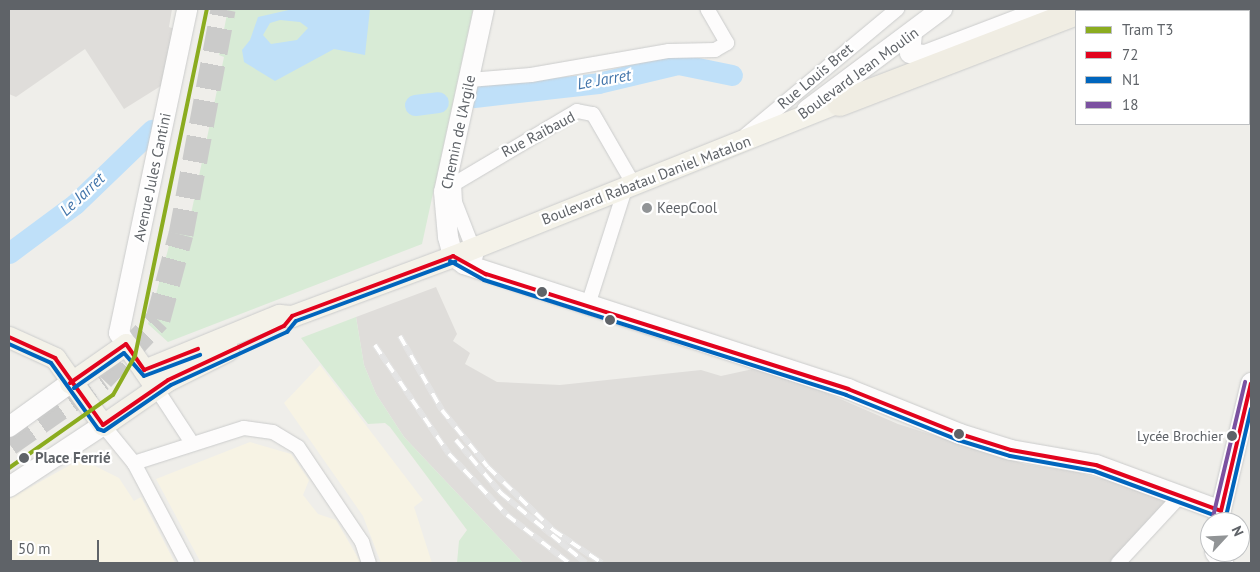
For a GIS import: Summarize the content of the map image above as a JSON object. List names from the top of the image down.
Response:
{
  "streets": {
    "main road": ["Boulevard Rabatau Daniel Matalon"],
    "street": [
      "Boulevard Jean Moulin",
      "Rue Louis Bret",
      "Chemin de l'Argile",
      "Rue Raibaud",
      "Avenue Jules Cantini"
    ]
  },
  "crossings": [
    ["Boulevard Jean Moulin", "Rue Louis Bret"],
    ["Boulevard Jean Moulin", "Boulevard Rabatau Daniel Matalon"],
    ["Rue Louis Bret", "Boulevard Rabatau Daniel Matalon"],
    ["Chemin de l'Argile", "Rue Raibaud"],
    ["Chemin de l'Argile", "Boulevard Rabatau Daniel Matalon"],
    ["Rue Raibaud", "Boulevard Rabatau Daniel Matalon"]
  ],
  "water": ["Le Jarret"],
  "places": ["KeepCool", "Lycée Brochier", "Place Ferrié"],
  "lines": [
    "tram line T3",
    "transit line 72",
    "transit line N1",
    "transit line 18"
  ],
  "legend": [
    "Tram T3",
    "72",
    "N1",
    "18"
  ],
  "scale_bar": "50 m",
  "north": "top right"
}
